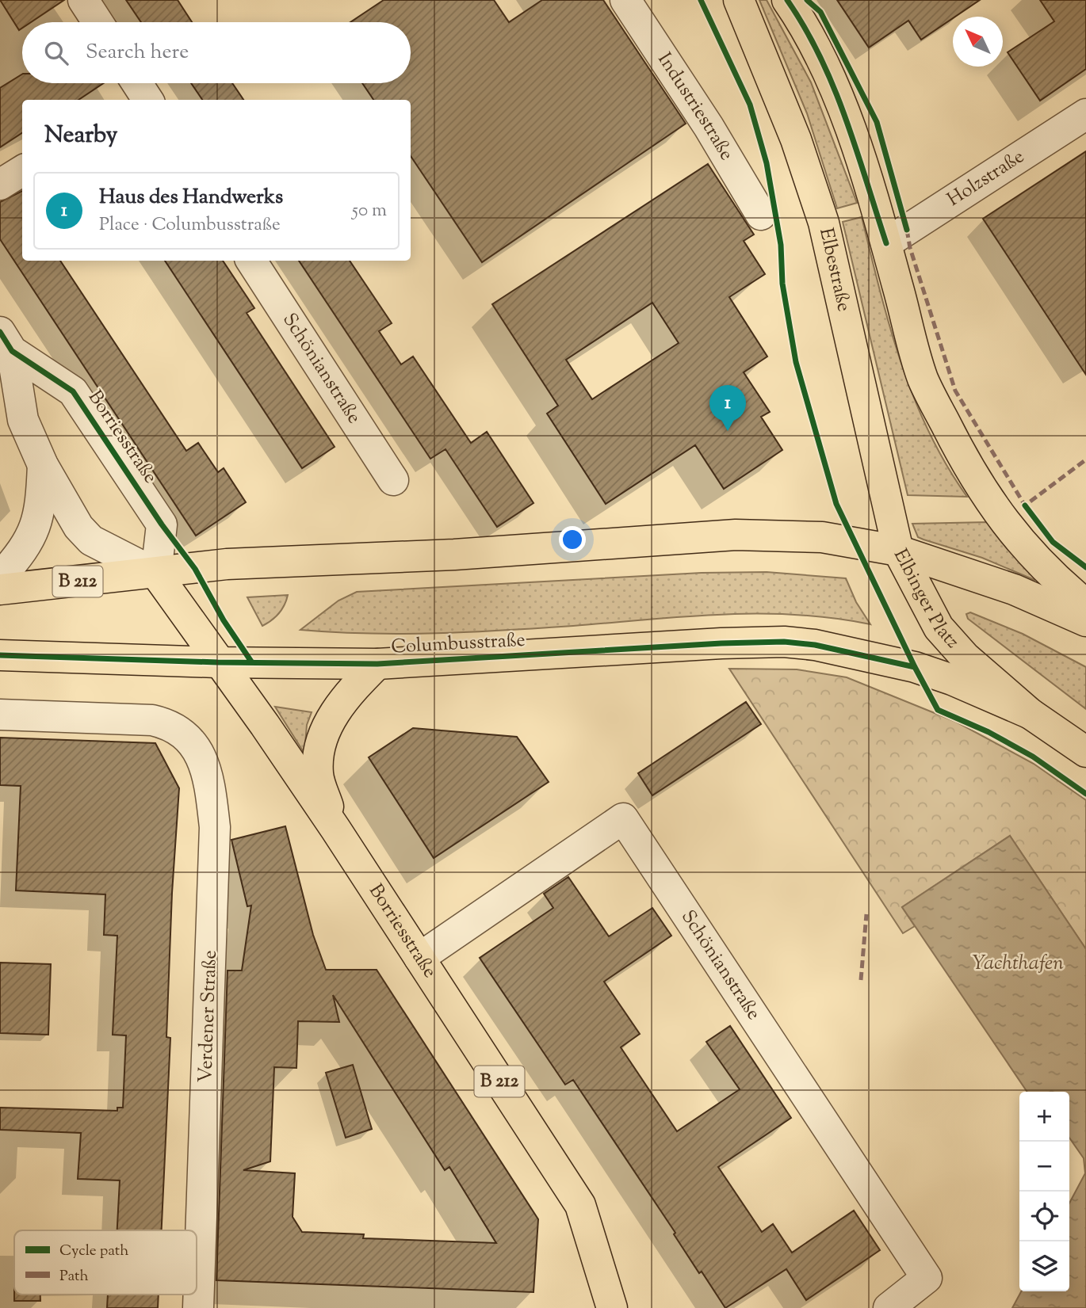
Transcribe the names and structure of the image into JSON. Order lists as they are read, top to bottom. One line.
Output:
{"streets":{"main road":["Elbestraße","Borriesstraße","B 212","Elbinger Platz","Columbusstraße"],"street":["Industriestraße","Holzstraße","Schönianstraße","Verdener Straße"]},"crossings":[["Elbestraße","Elbinger Platz"],["Schönianstraße","Borriesstraße"],["Borriesstraße","B 212"],["Borriesstraße","Columbusstraße"],["Elbinger Platz","Columbusstraße"]],"water":["Yachthafen"],"legend":["Cycle path","Path"],"north":"top left","page":{"search":"Search here","heading":"Nearby","list":[{"mark":"1","name":"Haus des Handwerks","note":"Place · Columbusstraße","value":"50 m"}],"pins":"1","map_buttons":["+","−"]}}
